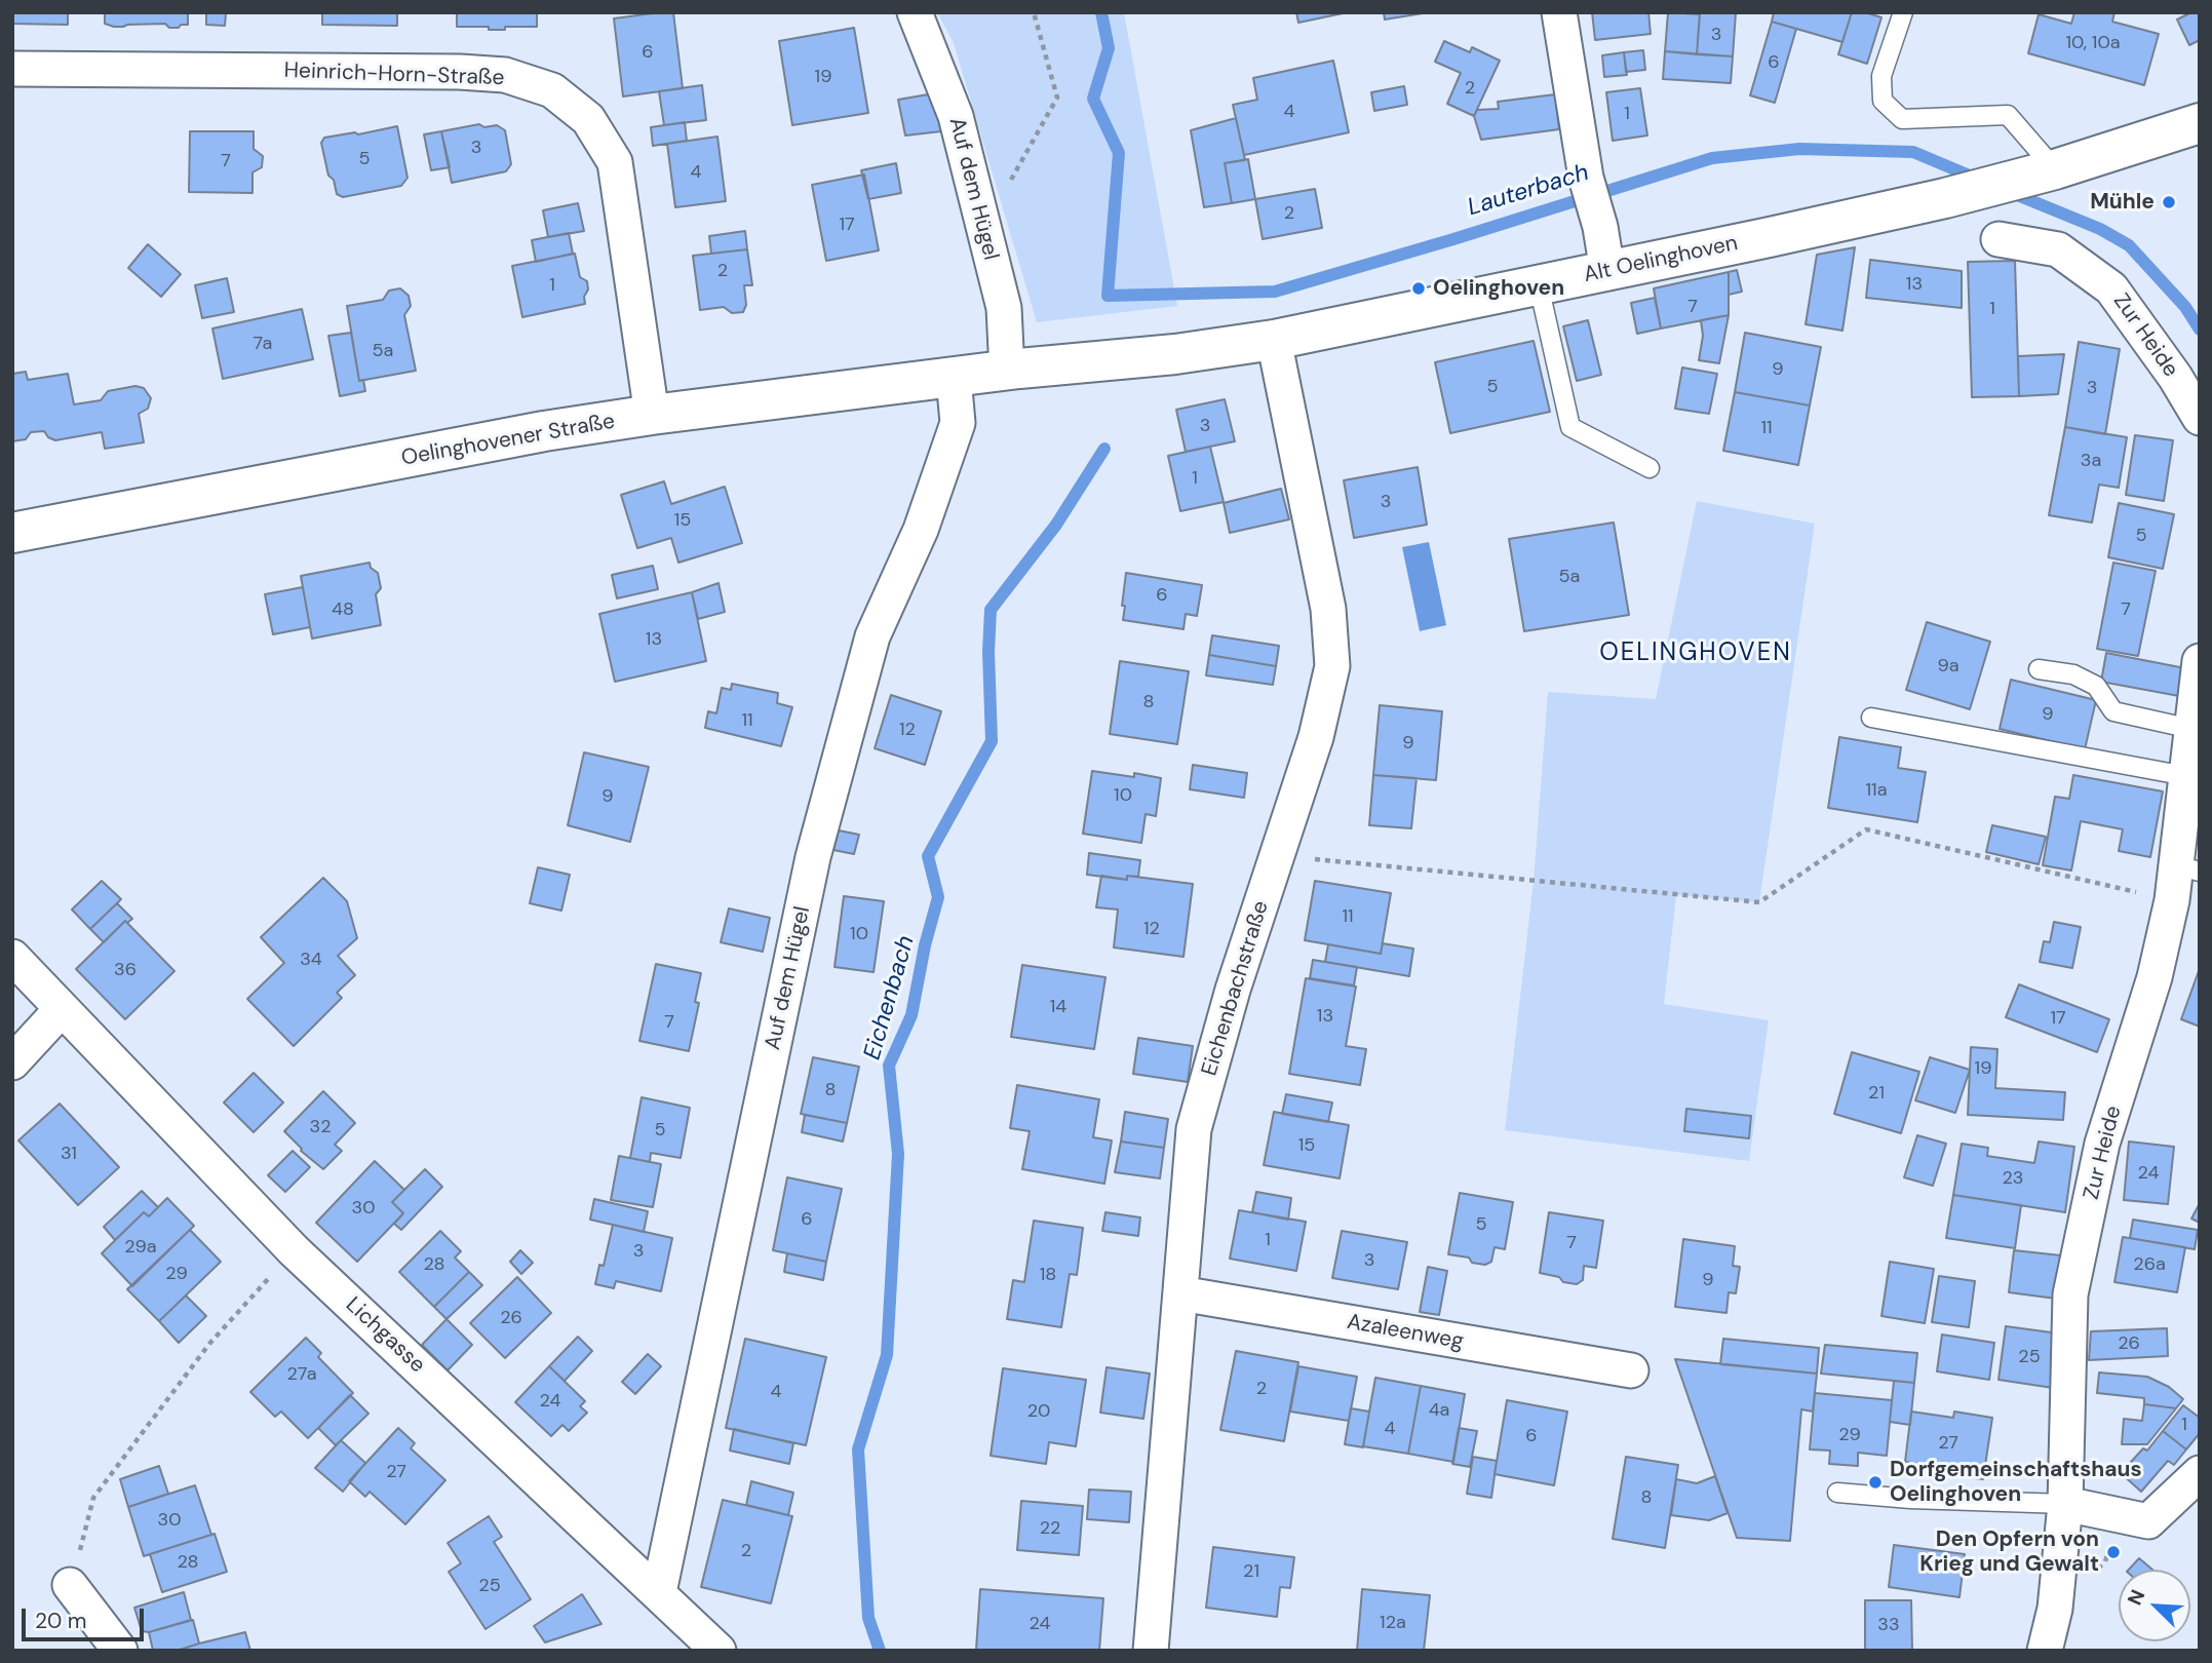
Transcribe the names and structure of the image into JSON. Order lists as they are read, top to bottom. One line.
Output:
{"streets":{"main road":["Alt Oelinghoven","Oelinghovener Straße"],"street":["Heinrich-Horn-Straße","Auf dem Hügel","Zur Heide","Eichenbachstraße","Azaleenweg","Lichgasse"]},"crossings":[["Heinrich-Horn-Straße","Oelinghovener Straße"],["Auf dem Hügel","Alt Oelinghoven"],["Auf dem Hügel","Oelinghovener Straße"],["Auf dem Hügel","Lichgasse"],["Alt Oelinghoven","Oelinghovener Straße"],["Alt Oelinghoven","Eichenbachstraße"],["Eichenbachstraße","Azaleenweg"]],"districts":["OELINGHOVEN"],"water":["Lauterbach","Eichenbach"],"places":["Mühle","Oelinghoven","Dorfgemeinschaftshaus Oelinghoven","Den Opfern von Krieg und Gewalt"],"house_numbers":["3","10, 10a","6","6","19","2","4","1","3","5","7","4","2","17","2","13","1","7","1","7a","5a","9","5","3","3","11","3a","1","3","15","5","5a","6","48","7","13","9a","8","9","11","12","9","11a","10","9","11","12","10","34","36","14","13","17","7","19","8","21","32","5","15","31","24","23","30","6","5","1","7","29a","3","3","28","26a","29","18","9","26","26","25","27a","2","4","24","4a","20","1","4","29","6","27","27","8","30","22","2","28","21","25","12a","24","33"],"scale_bar":"20 m","north":"top left"}
